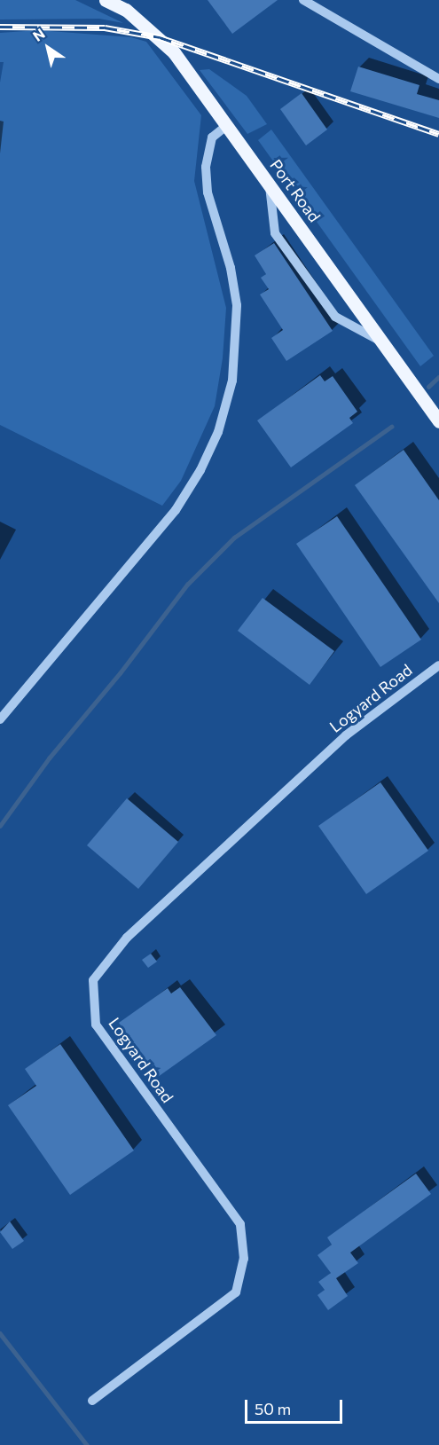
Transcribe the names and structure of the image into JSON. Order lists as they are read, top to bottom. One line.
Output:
{"streets":{"main road":["Port Road"],"street":["Logyard Road"]},"scale_bar":"50 m","north":"top left"}
